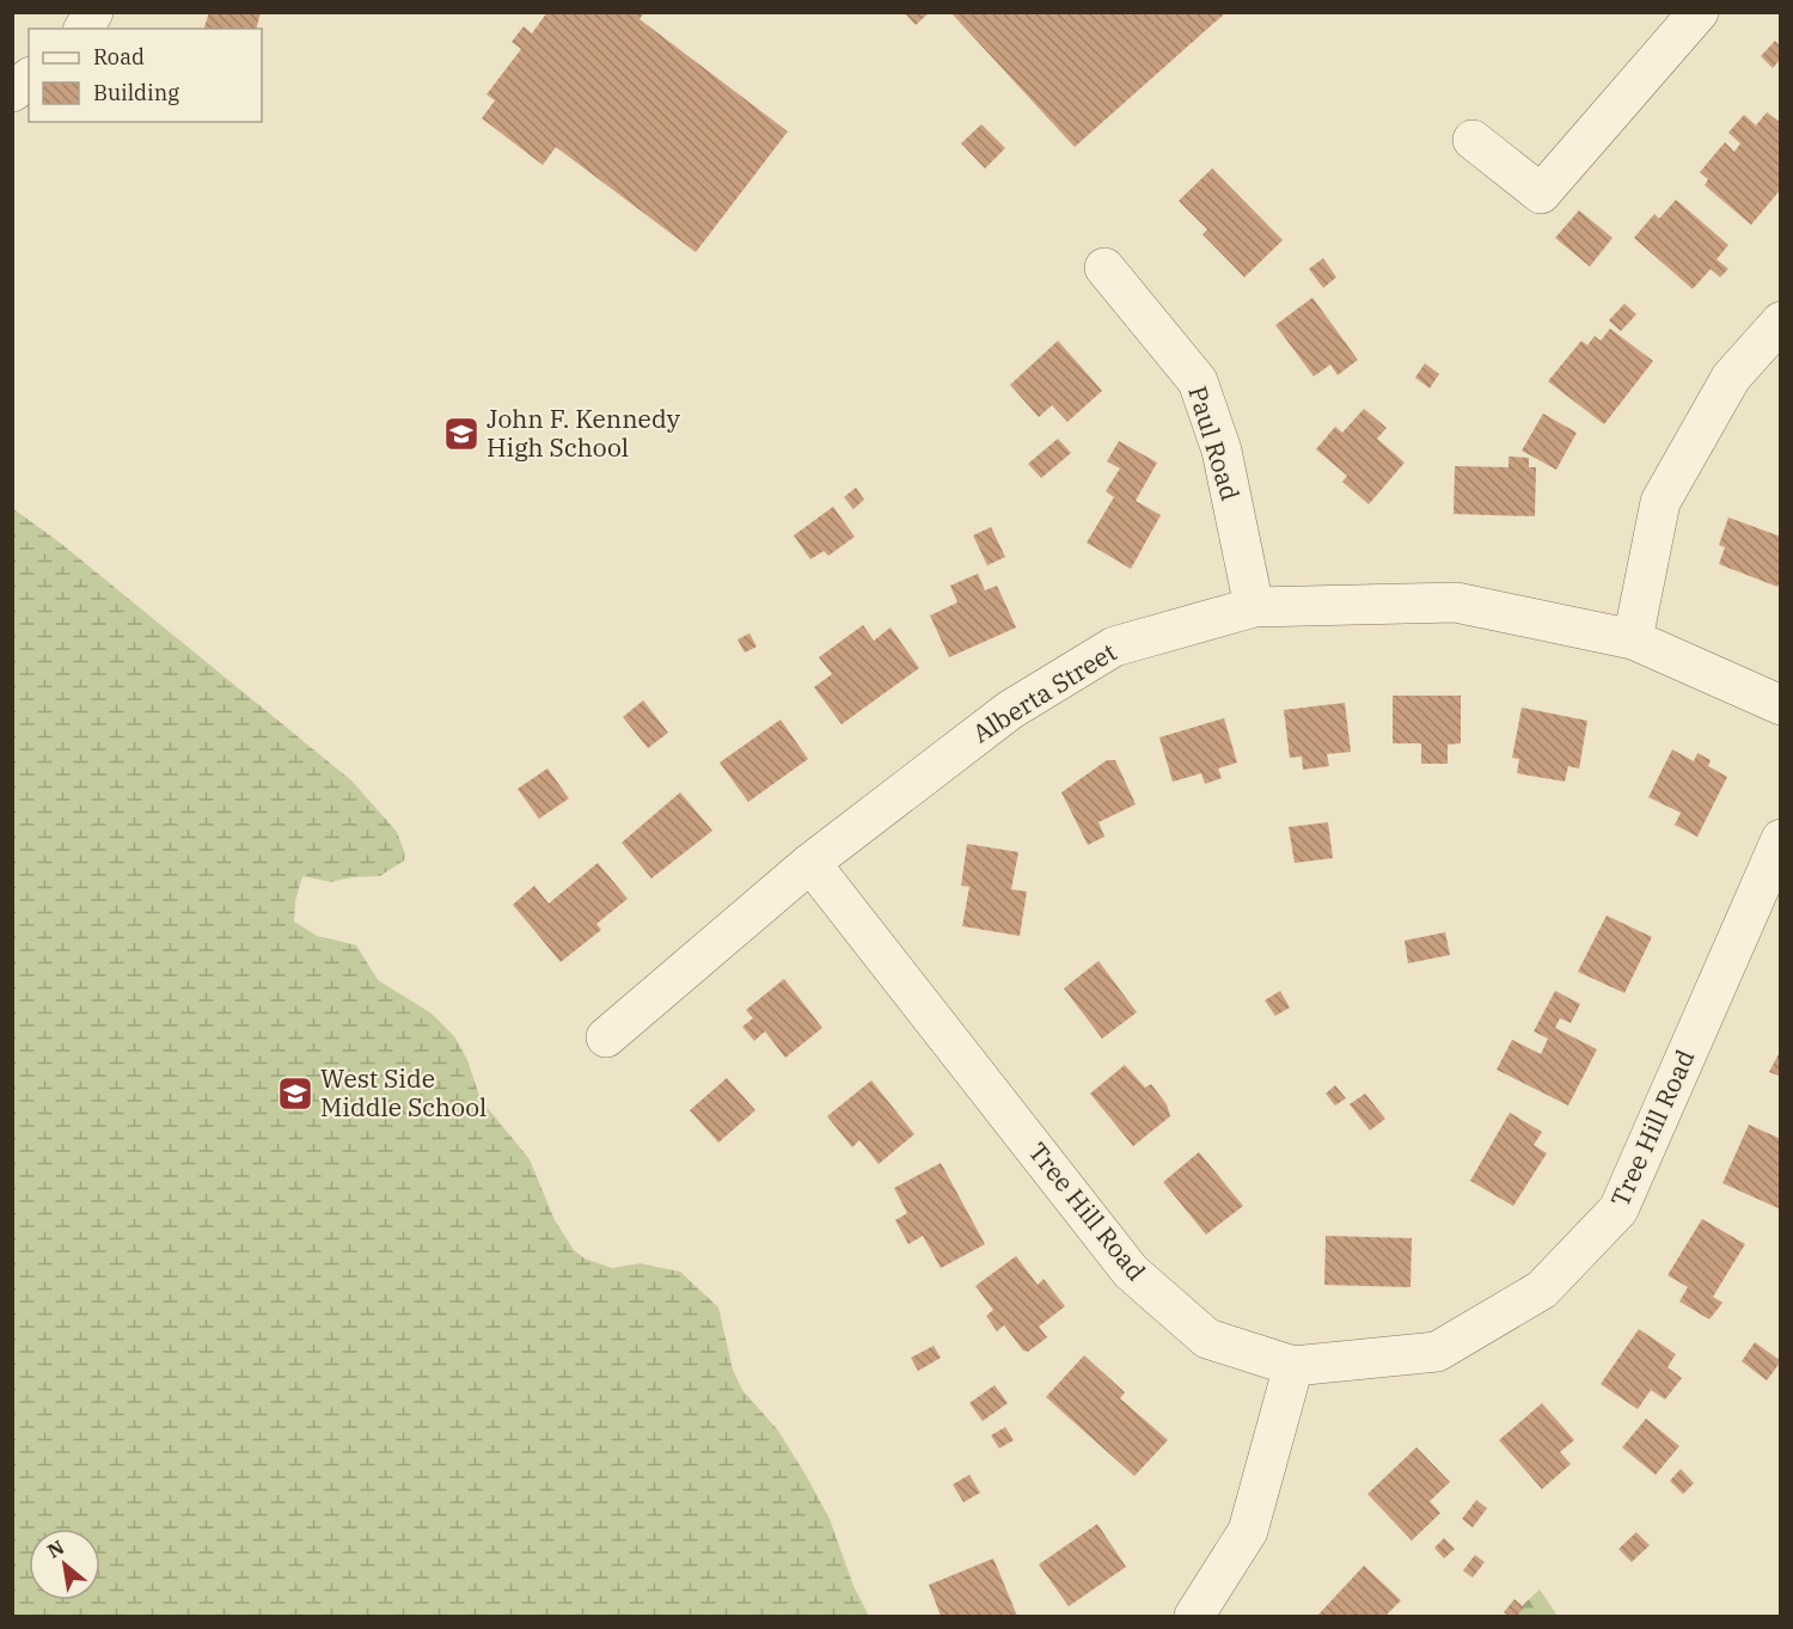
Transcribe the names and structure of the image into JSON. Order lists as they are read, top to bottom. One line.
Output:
{"streets":{"street":["Paul Road","Alberta Street","Tree Hill Road"]},"crossings":[["Paul Road","Alberta Street"],["Alberta Street","Tree Hill Road"]],"places":{"school or university":["John F. Kennedy High School","West Side Middle School"]},"legend":["Road","Building"],"north":"top left"}
